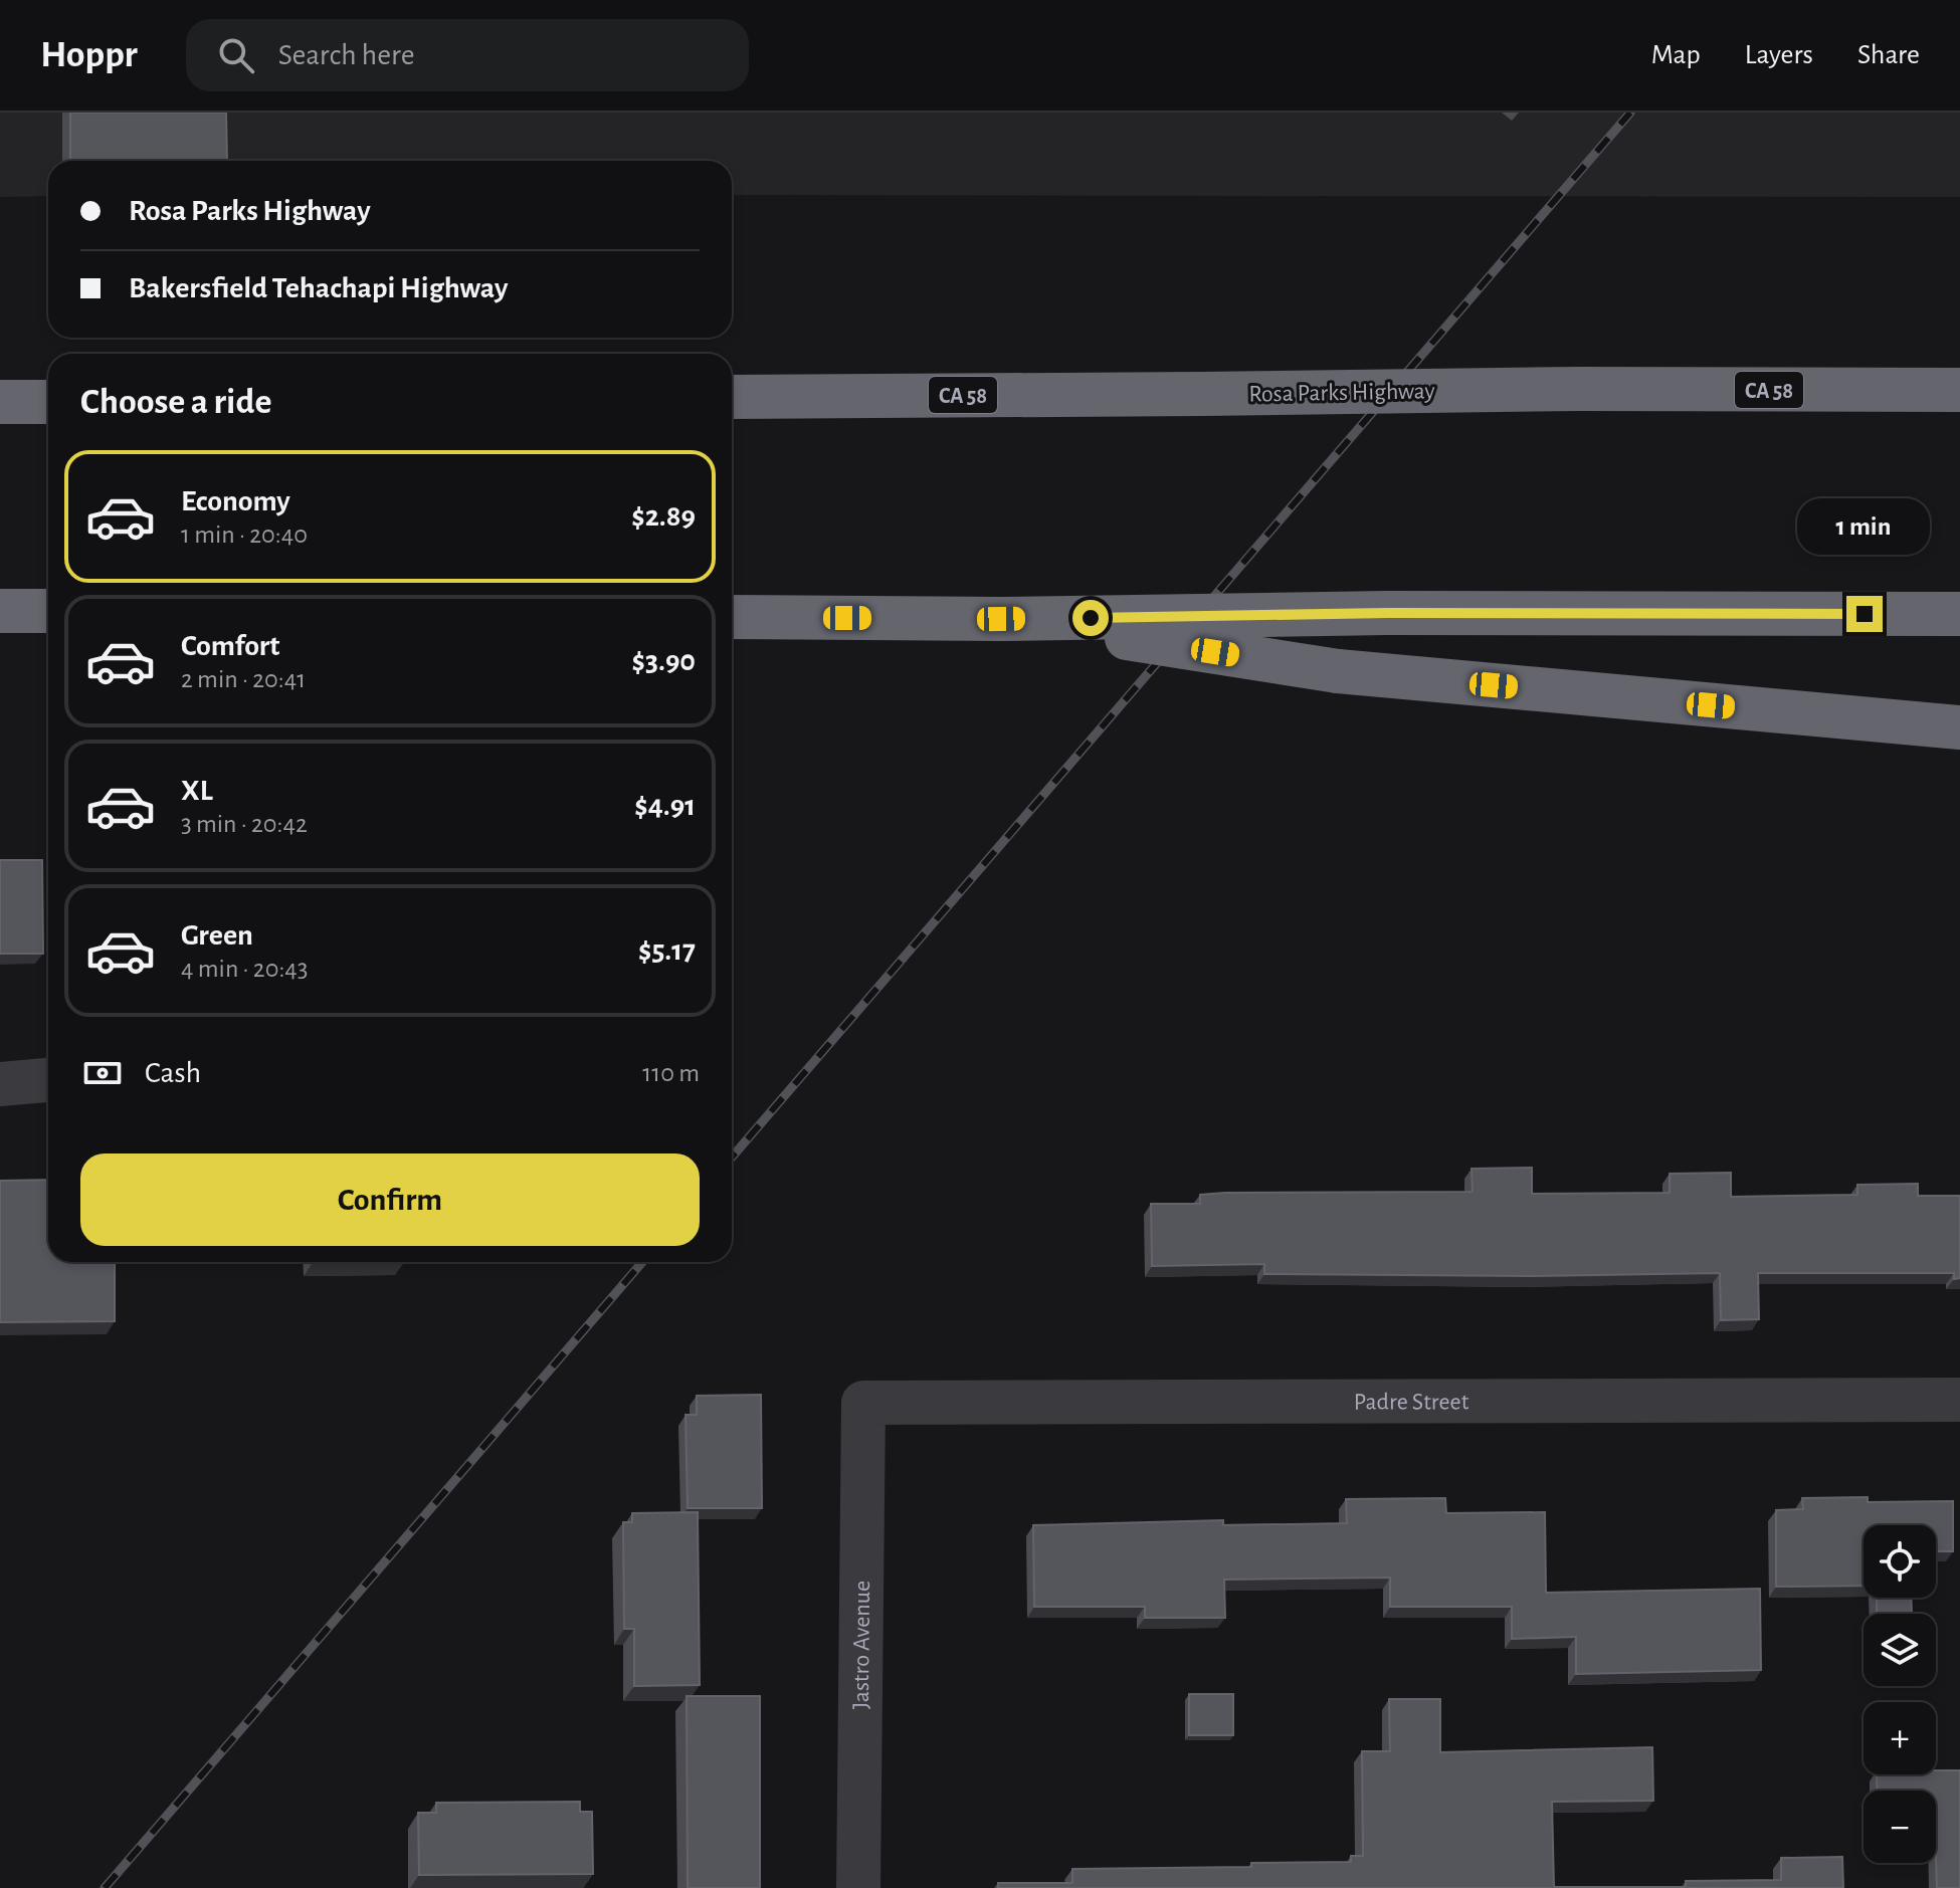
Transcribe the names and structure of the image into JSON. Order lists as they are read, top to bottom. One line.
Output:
{"streets":{"highway":["CA 58","Rosa Parks Highway"],"street":["Padre Street","Jastro Avenue"]},"crossings":[["Padre Street","Jastro Avenue"]],"page":{"header":"Hoppr","search":"Search here","nav":["Map","Layers","Share"],"banner":["Rosa Parks Highway","Bakersfield Tehachapi Highway"],"heading":"Choose a ride","list":[{"name":"Economy","note":"1 min · 20:40","value":"$2.89"},{"name":"Comfort","note":"2 min · 20:41","value":"$3.90"},{"name":"XL","note":"3 min · 20:42","value":"$4.91"},{"name":"Green","note":"4 min · 20:43","value":"$5.17"}],"bubble":"1 min","pay":["Cash","110 m"],"buttons":"Confirm","map_buttons":["+","−"]}}
